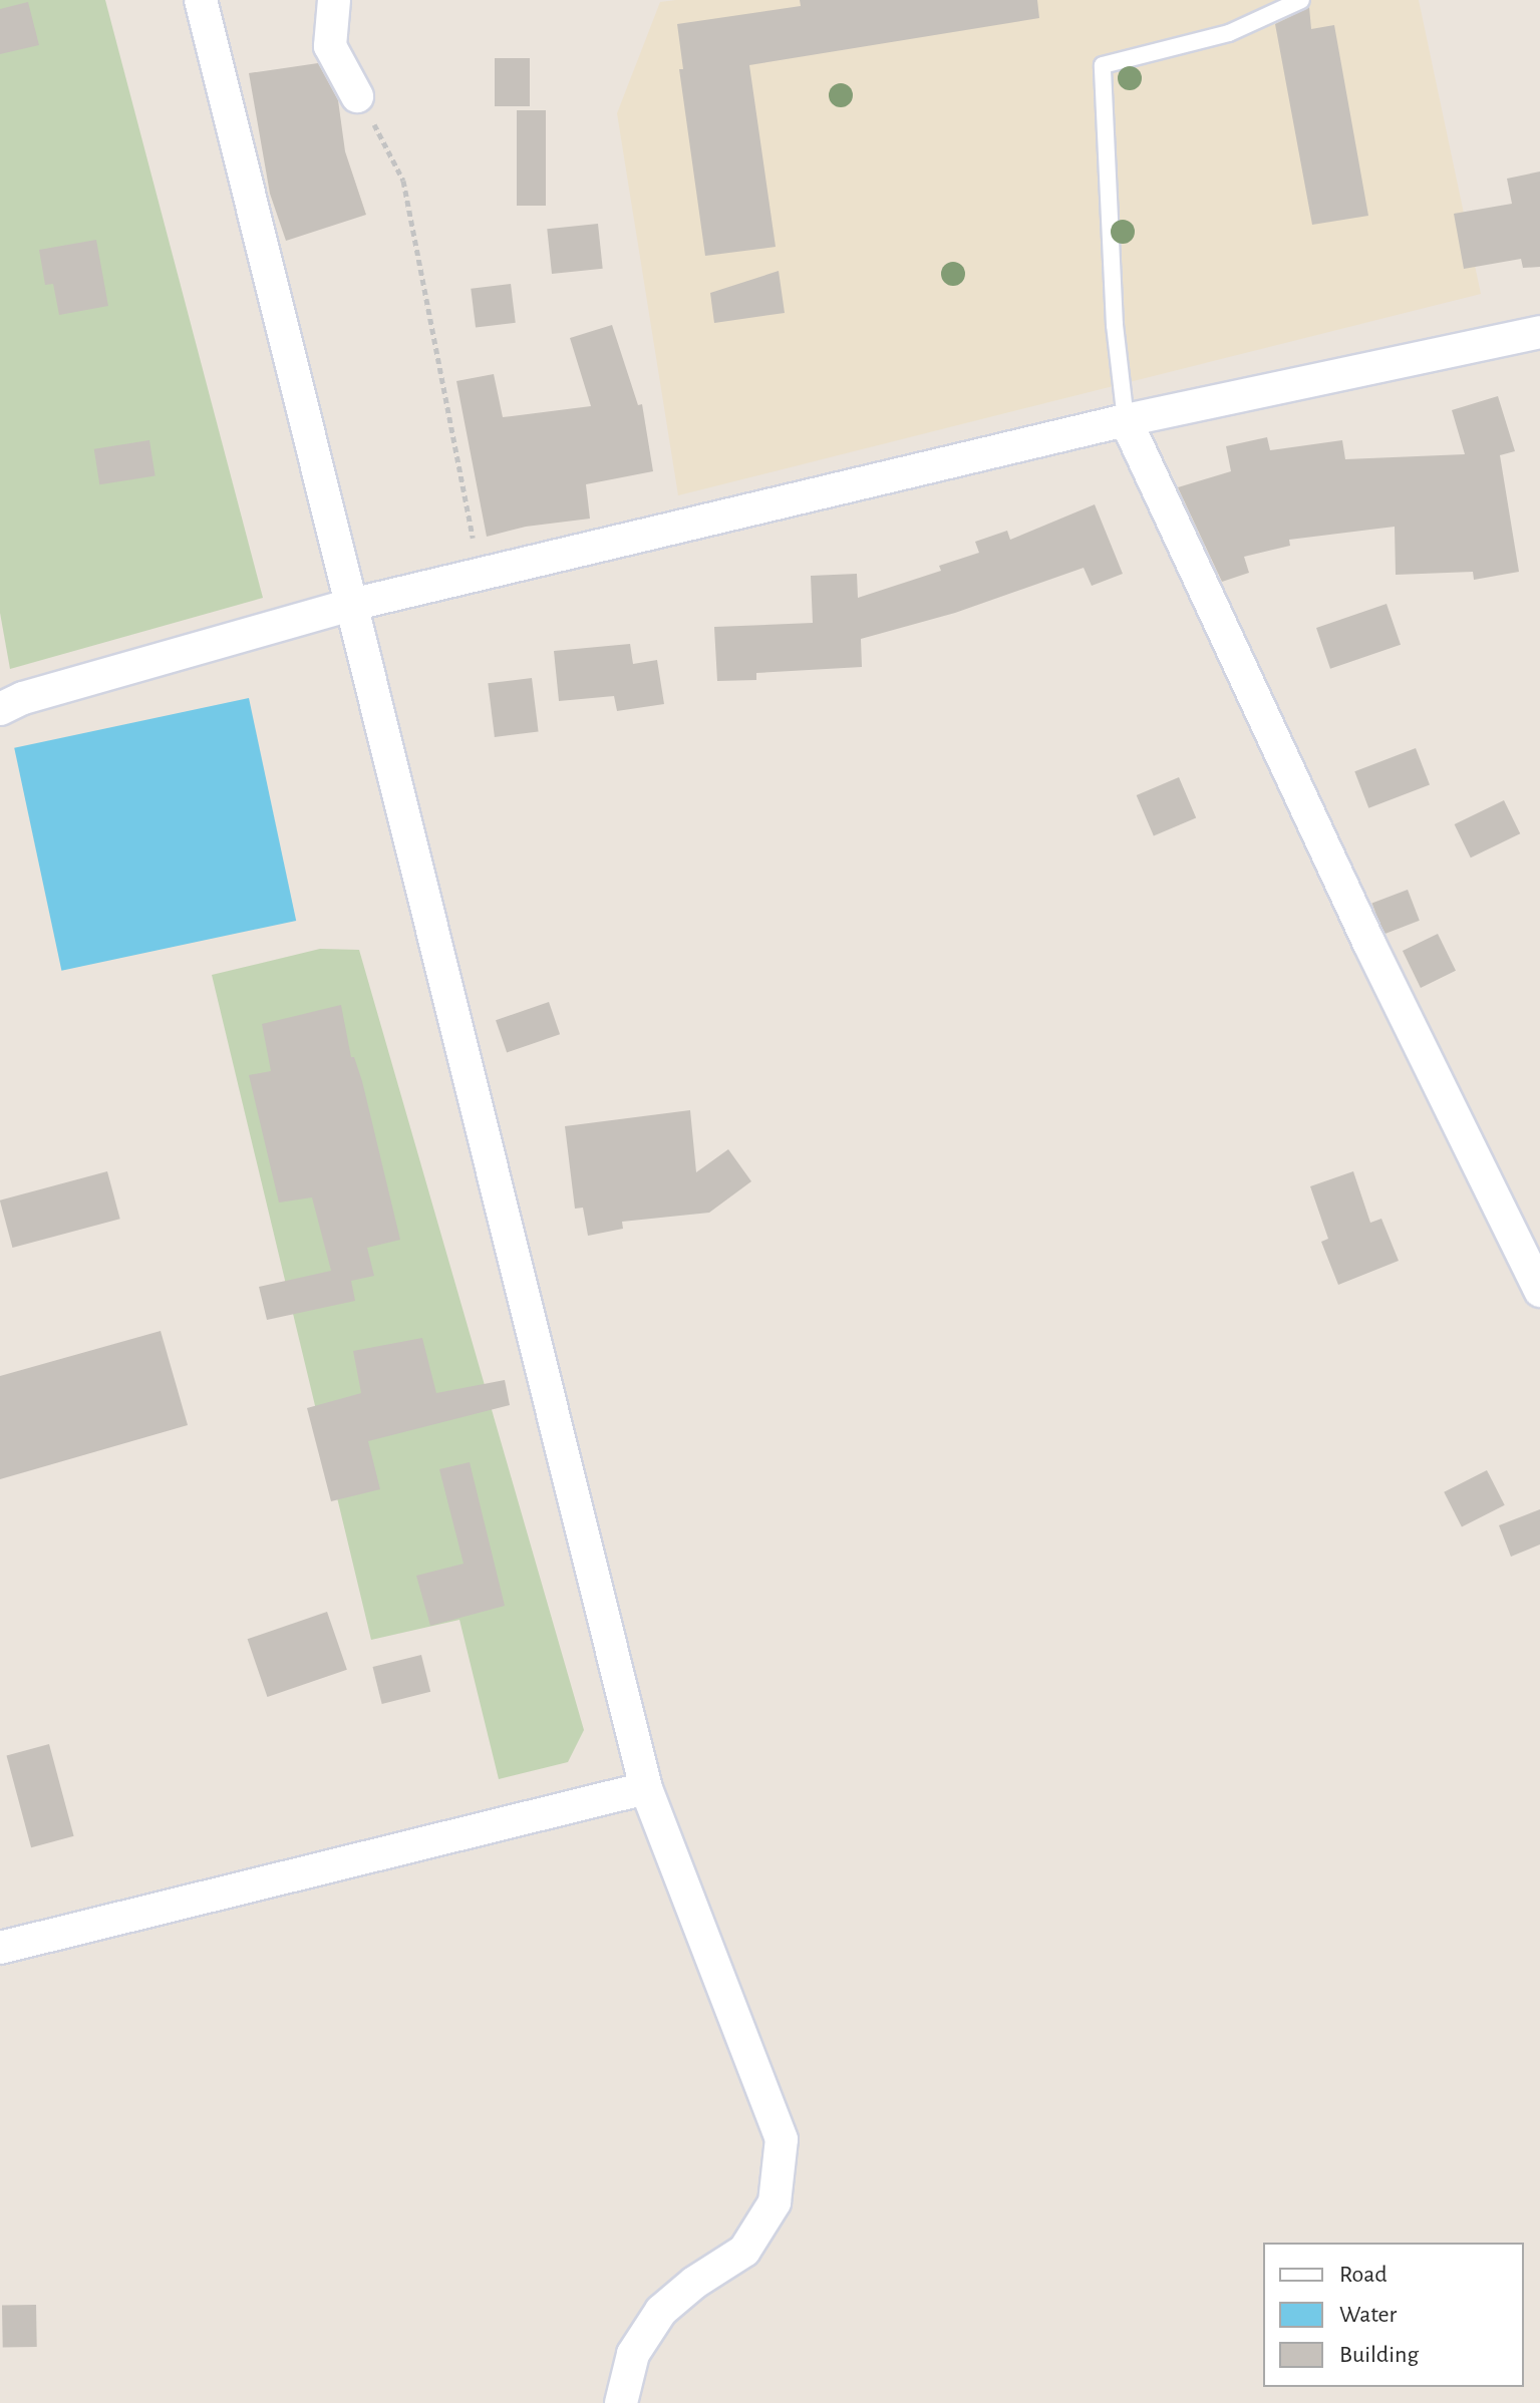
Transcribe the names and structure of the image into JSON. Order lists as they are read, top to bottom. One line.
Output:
{"legend":["Road","Water","Building"]}
